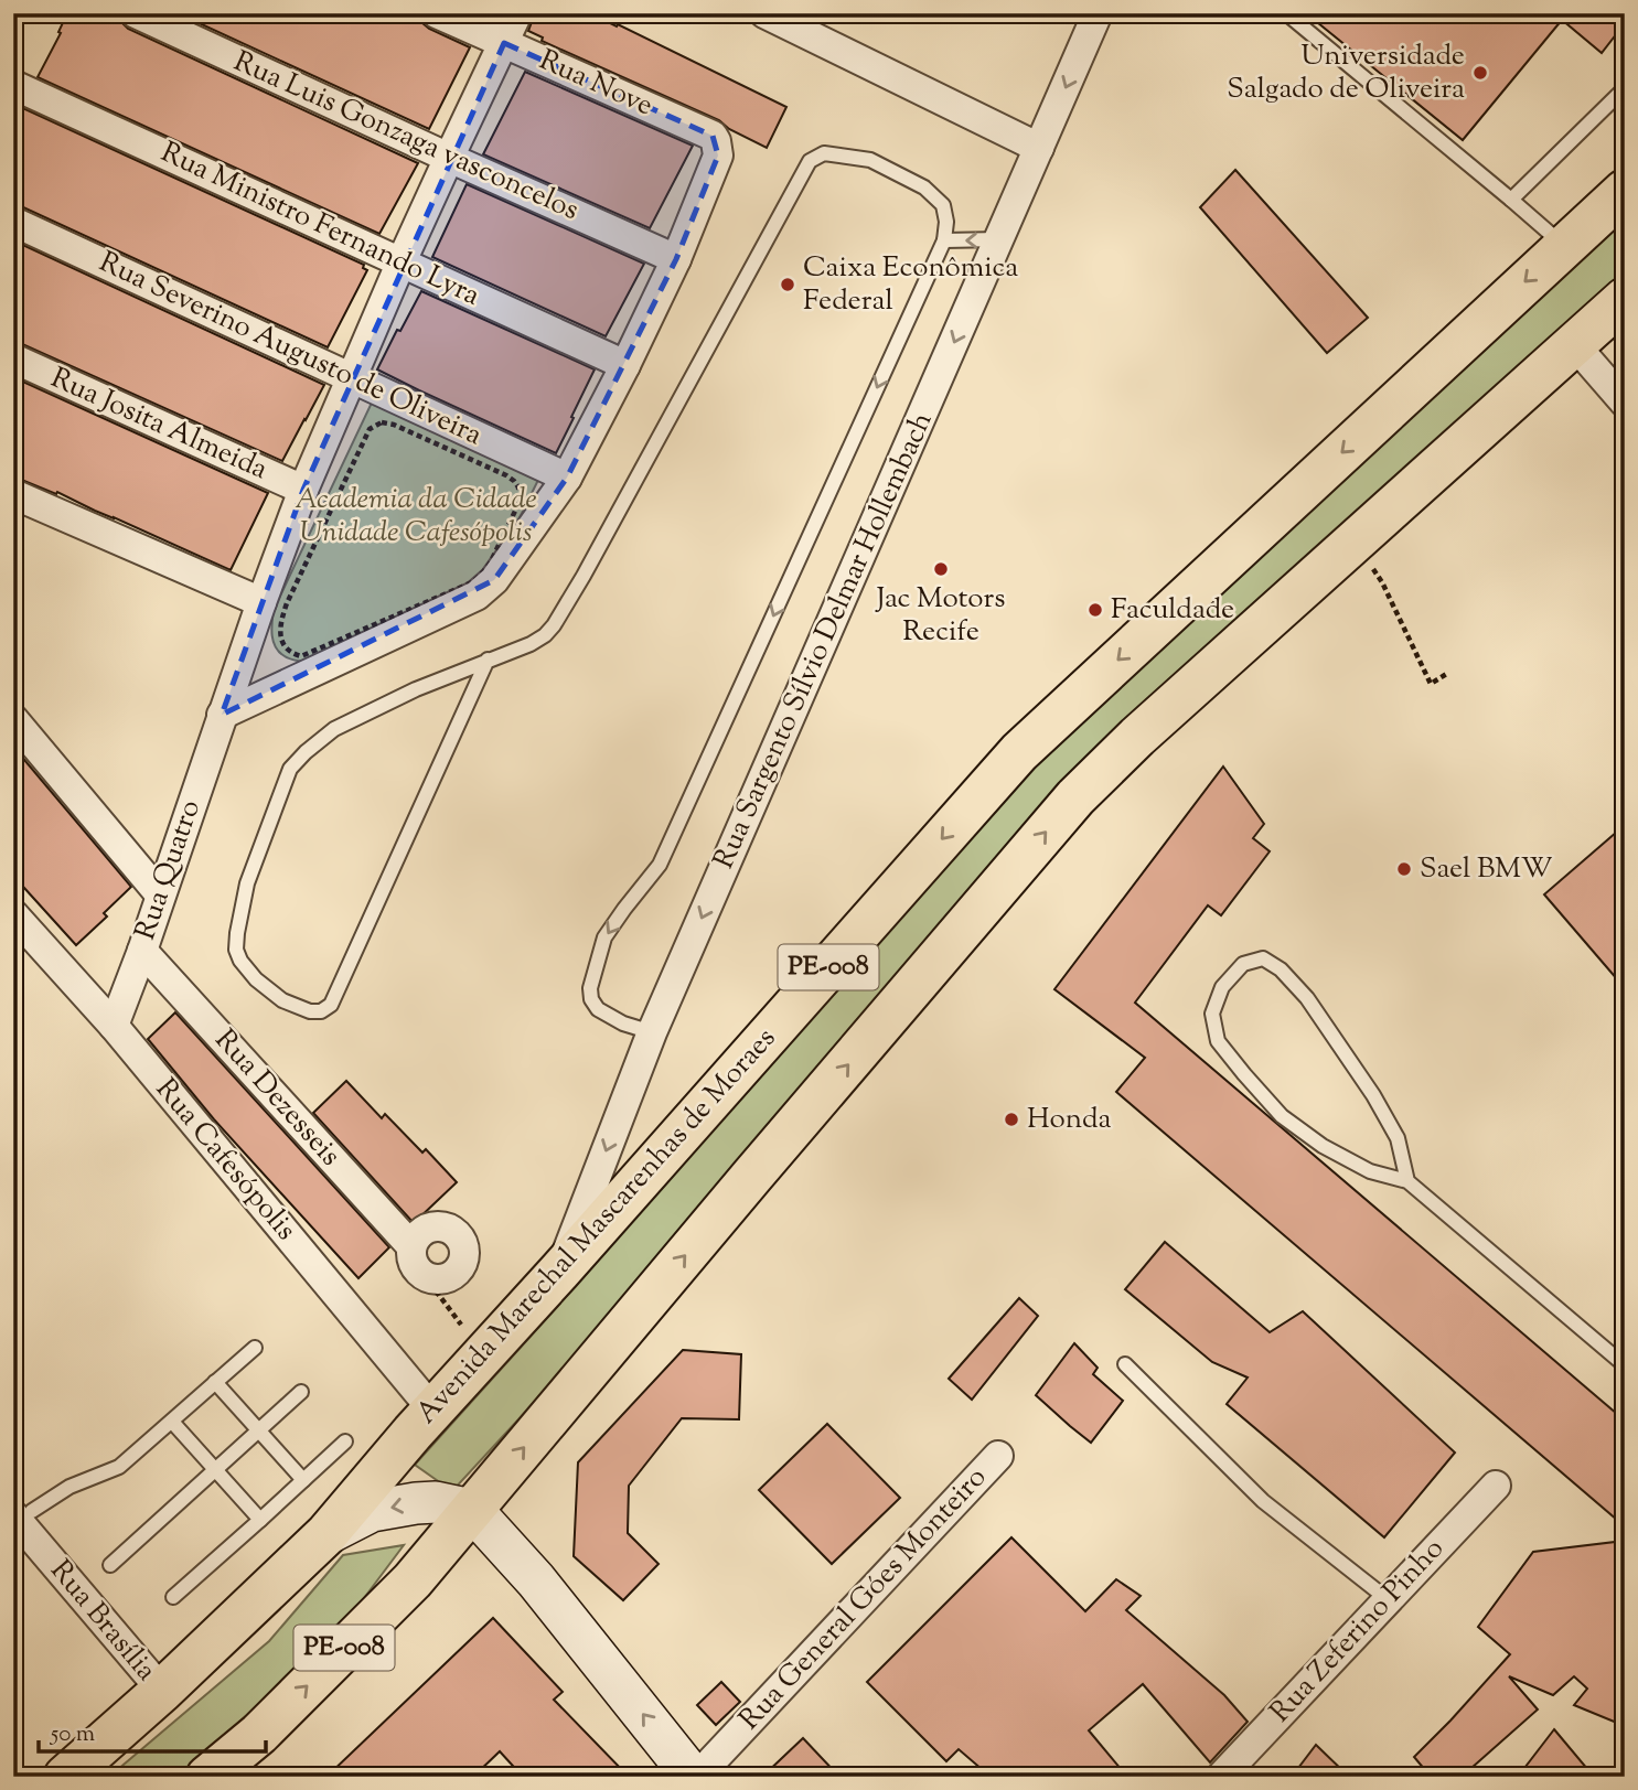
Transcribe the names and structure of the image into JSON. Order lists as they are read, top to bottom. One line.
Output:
{"streets":{"highway":["PE-008","Avenida Marechal Mascarenhas de Moraes"],"street":["Rua Nove","Rua Luis Gonzaga vasconcelos","Rua Ministro Fernando Lyra","Rua Severino Augusto de Oliveira","Rua Josita Almeida","Rua Sargento Sílvio Delmar Hollembach","Rua Quatro","Rua Dezesseis","Rua Cafesópolis","Rua General Góes Monteiro","Rua Brasília","Rua Zeferino Pinho"]},"crossings":[["Rua Nove","Rua Luis Gonzaga vasconcelos"],["Rua Nove","Rua Quatro"],["Rua Luis Gonzaga vasconcelos","Rua Quatro"],["Rua Ministro Fernando Lyra","Rua Quatro"],["Rua Severino Augusto de Oliveira","Rua Quatro"],["Rua Josita Almeida","Rua Quatro"],["Rua Sargento Sílvio Delmar Hollembach","Avenida Marechal Mascarenhas de Moraes"],["Rua Quatro","Rua Dezesseis"],["Rua Quatro","Rua Cafesópolis"],["Rua Cafesópolis","Avenida Marechal Mascarenhas de Moraes"],["Avenida Marechal Mascarenhas de Moraes","Rua Brasília"]],"one_way":["Rua Sargento Sílvio Delmar Hollembach"],"parks":["Academia da Cidade Unidade Cafesópolis"],"places":["Universidade Salgado de Oliveira","Caixa Econômica Federal","Jac Motors Recife","Faculdade","Sael BMW","Honda"],"scale_bar":"50 m"}
